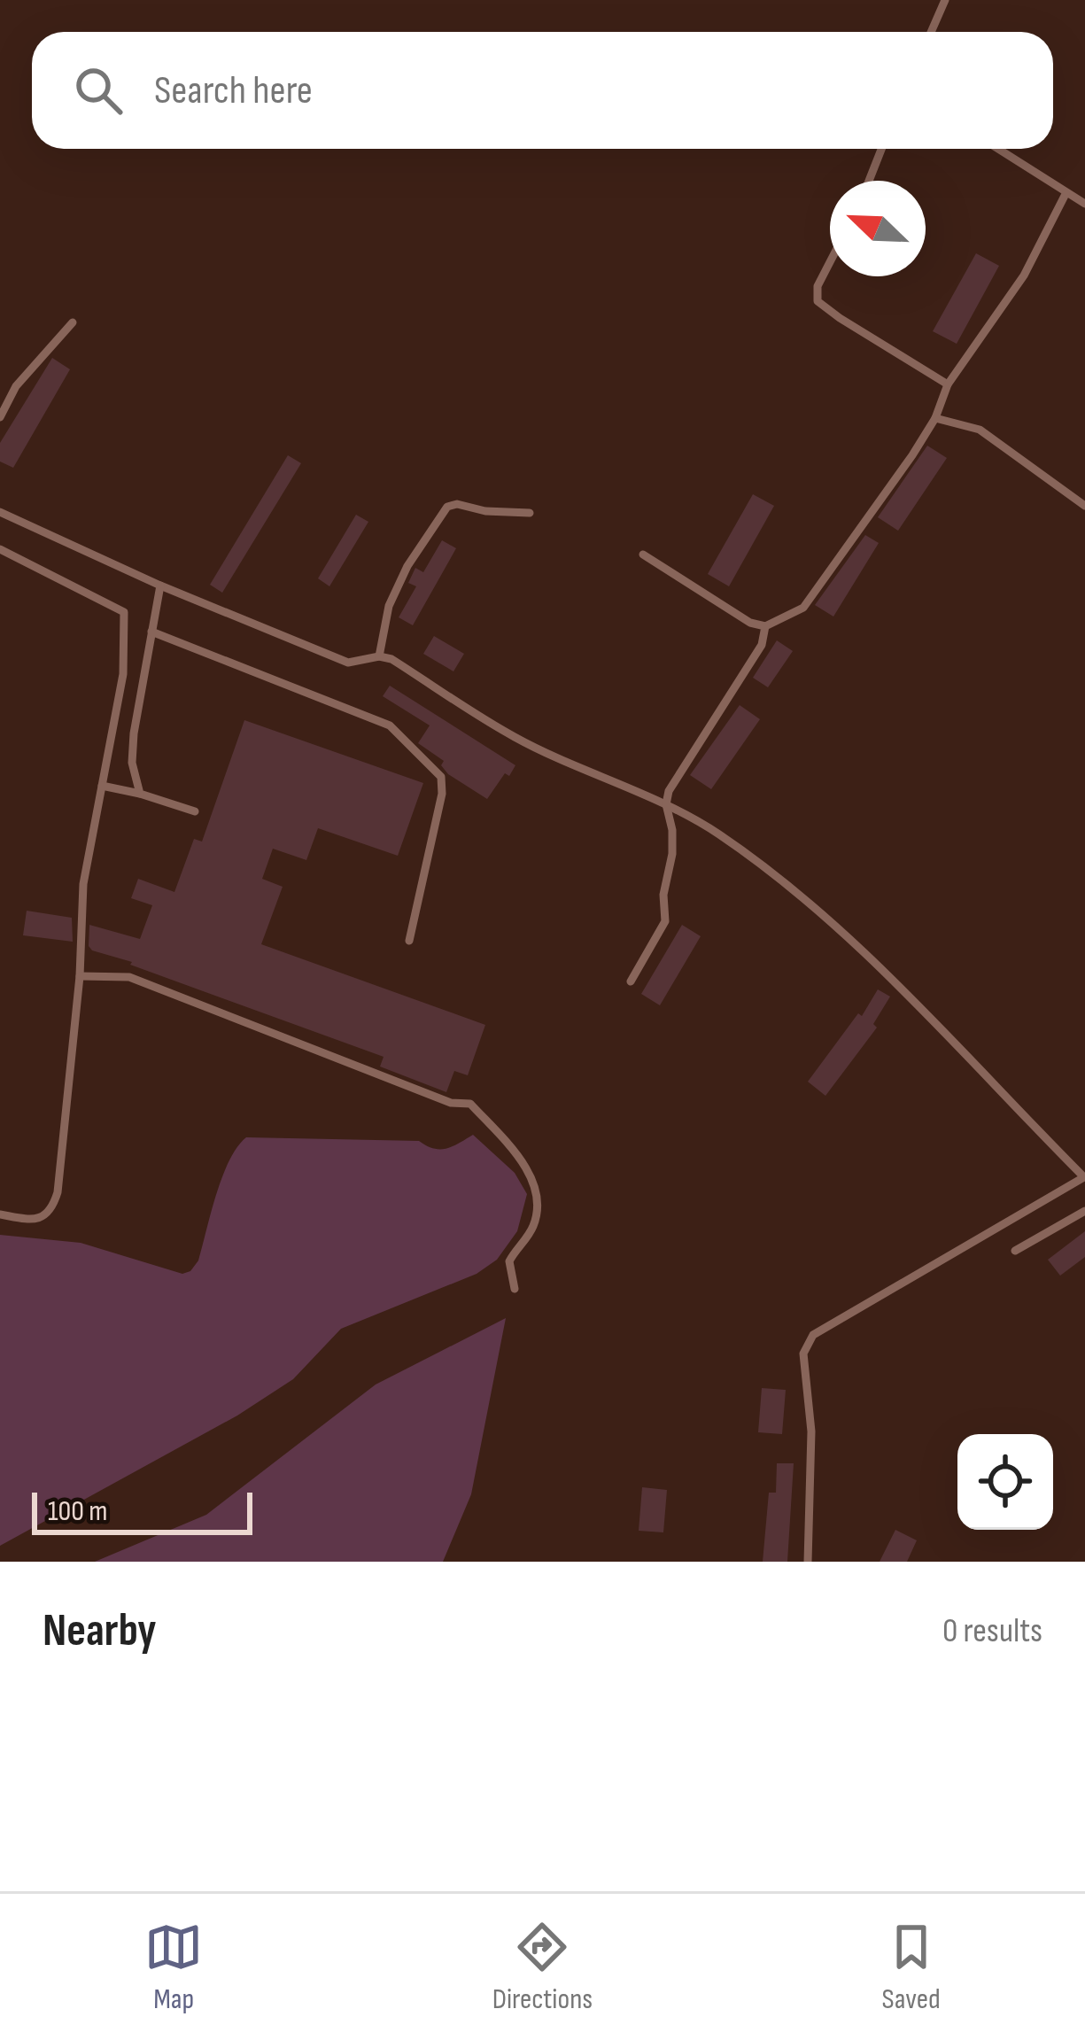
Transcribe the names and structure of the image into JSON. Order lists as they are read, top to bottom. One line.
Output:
{"scale_bar":"100 m","north":"top left","page":{"search":"Search here","scale":"100 m","heading":["Nearby","0 results"],"nav":["Map","Directions","Saved"]}}
